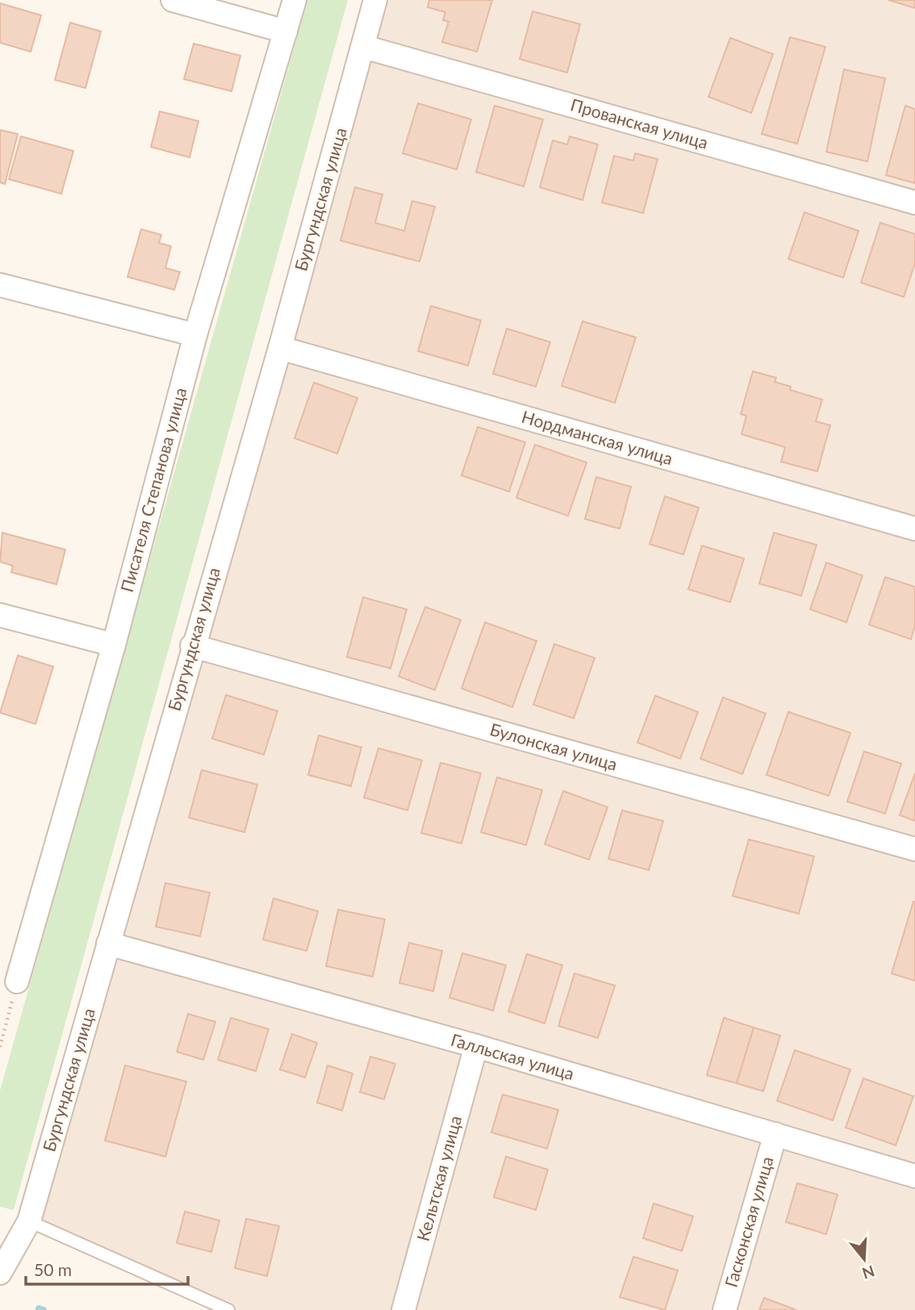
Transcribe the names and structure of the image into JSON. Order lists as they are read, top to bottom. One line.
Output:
{"streets":{"street":["Прованская улица","Бургундская улица","Нордманская улица","Писателя Степанова улица","Булонская улица","Галльская улица","Кельтская улица","Гасконская улица"]},"crossings":[["Прованская улица","Бургундская улица"],["Бургундская улица","Нордманская улица"],["Бургундская улица","Булонская улица"],["Бургундская улица","Галльская улица"],["Галльская улица","Кельтская улица"],["Галльская улица","Гасконская улица"]],"scale_bar":"50 m","north":"bottom"}
